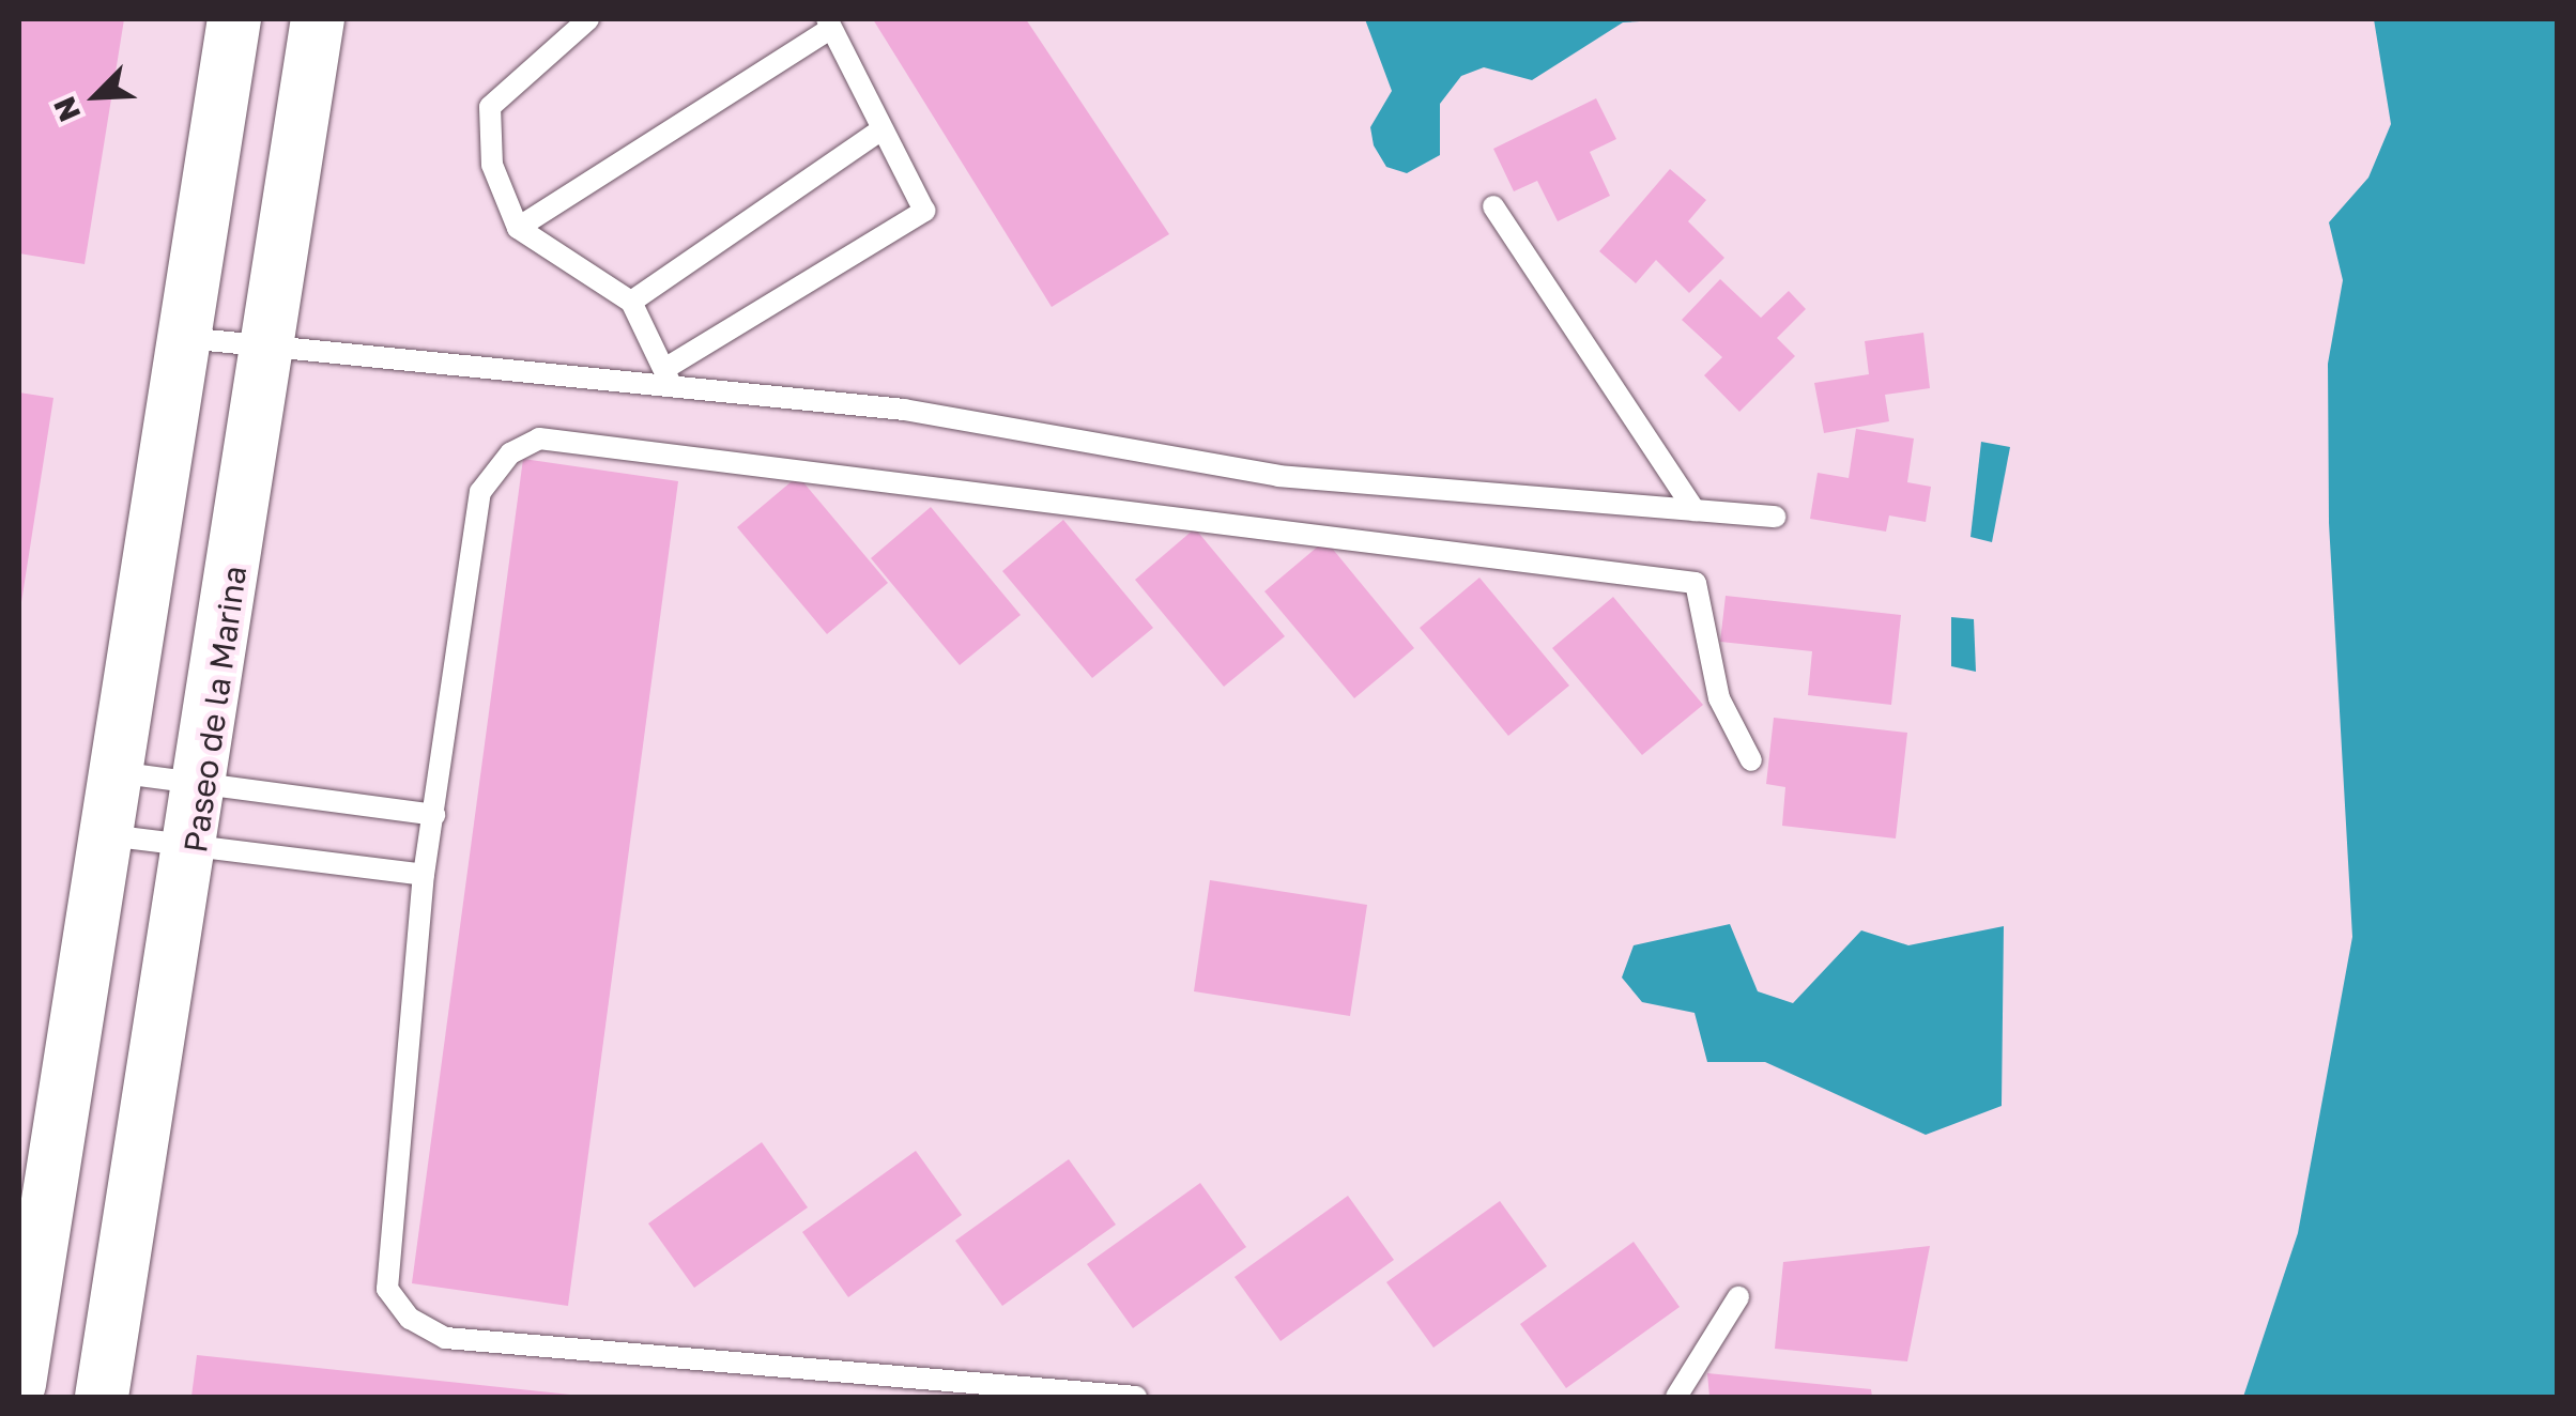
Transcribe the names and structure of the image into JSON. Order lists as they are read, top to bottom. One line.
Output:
{"streets":{"street":["Paseo de la Marina"]},"north":"bottom left"}
